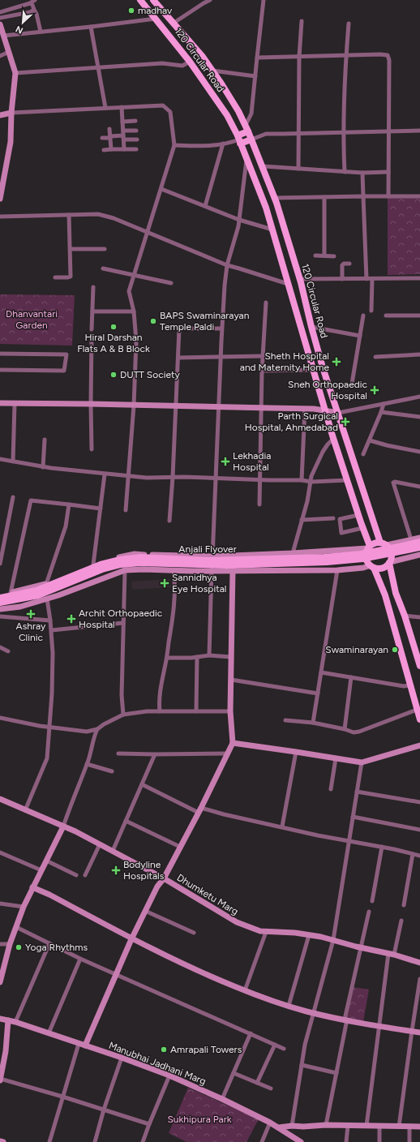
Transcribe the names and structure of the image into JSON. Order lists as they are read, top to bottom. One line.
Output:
{"streets":{"main road":["120 Circular Road","Anjali Flyover"],"street":["Dhumketu Marg","Manubhai Jadhani Marg"]},"parks":["Dhanvantari Garden","Sukhipura Park"],"places":{"other":["madhav","BAPS Swaminarayan Temple Paldi","Hiral Darshan Flats A & B Block","DUTT Society","Swaminarayan","Yoga Rhythms","Amrapali Towers"],"health":["Sheth Hospital and Maternity Home","Sneh Orthopaedic Hospital","Parth Surgical Hospital, Ahmedabad","Lekhadia Hospital","Sannidhya Eye Hospital","Ashray Clinic","Archit Orthopaedic Hospital","Bodyline Hospitals"]},"north":"bottom left"}
